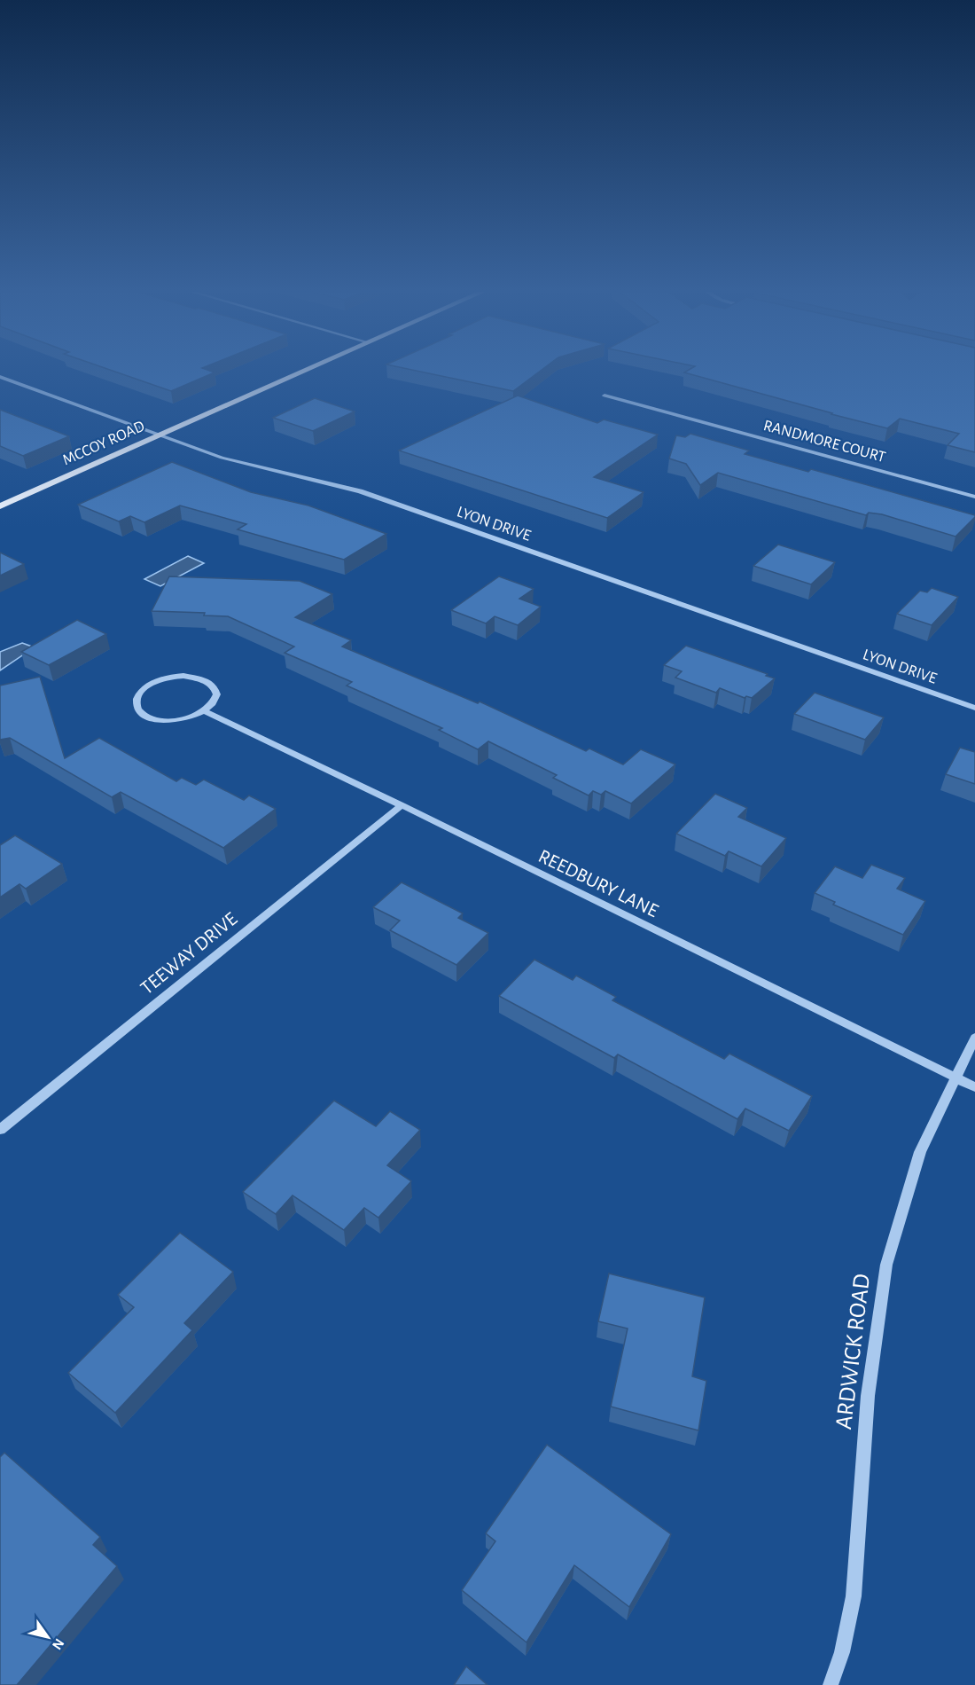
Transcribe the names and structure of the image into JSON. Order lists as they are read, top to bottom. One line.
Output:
{"streets":{"main road":["MCCOY ROAD"],"street":["RANDMORE COURT","LYON DRIVE","REEDBURY LANE","TEEWAY DRIVE","ARDWICK ROAD"]},"crossings":[["MCCOY ROAD","LYON DRIVE"],["REEDBURY LANE","TEEWAY DRIVE"],["REEDBURY LANE","ARDWICK ROAD"]],"north":"bottom right"}
